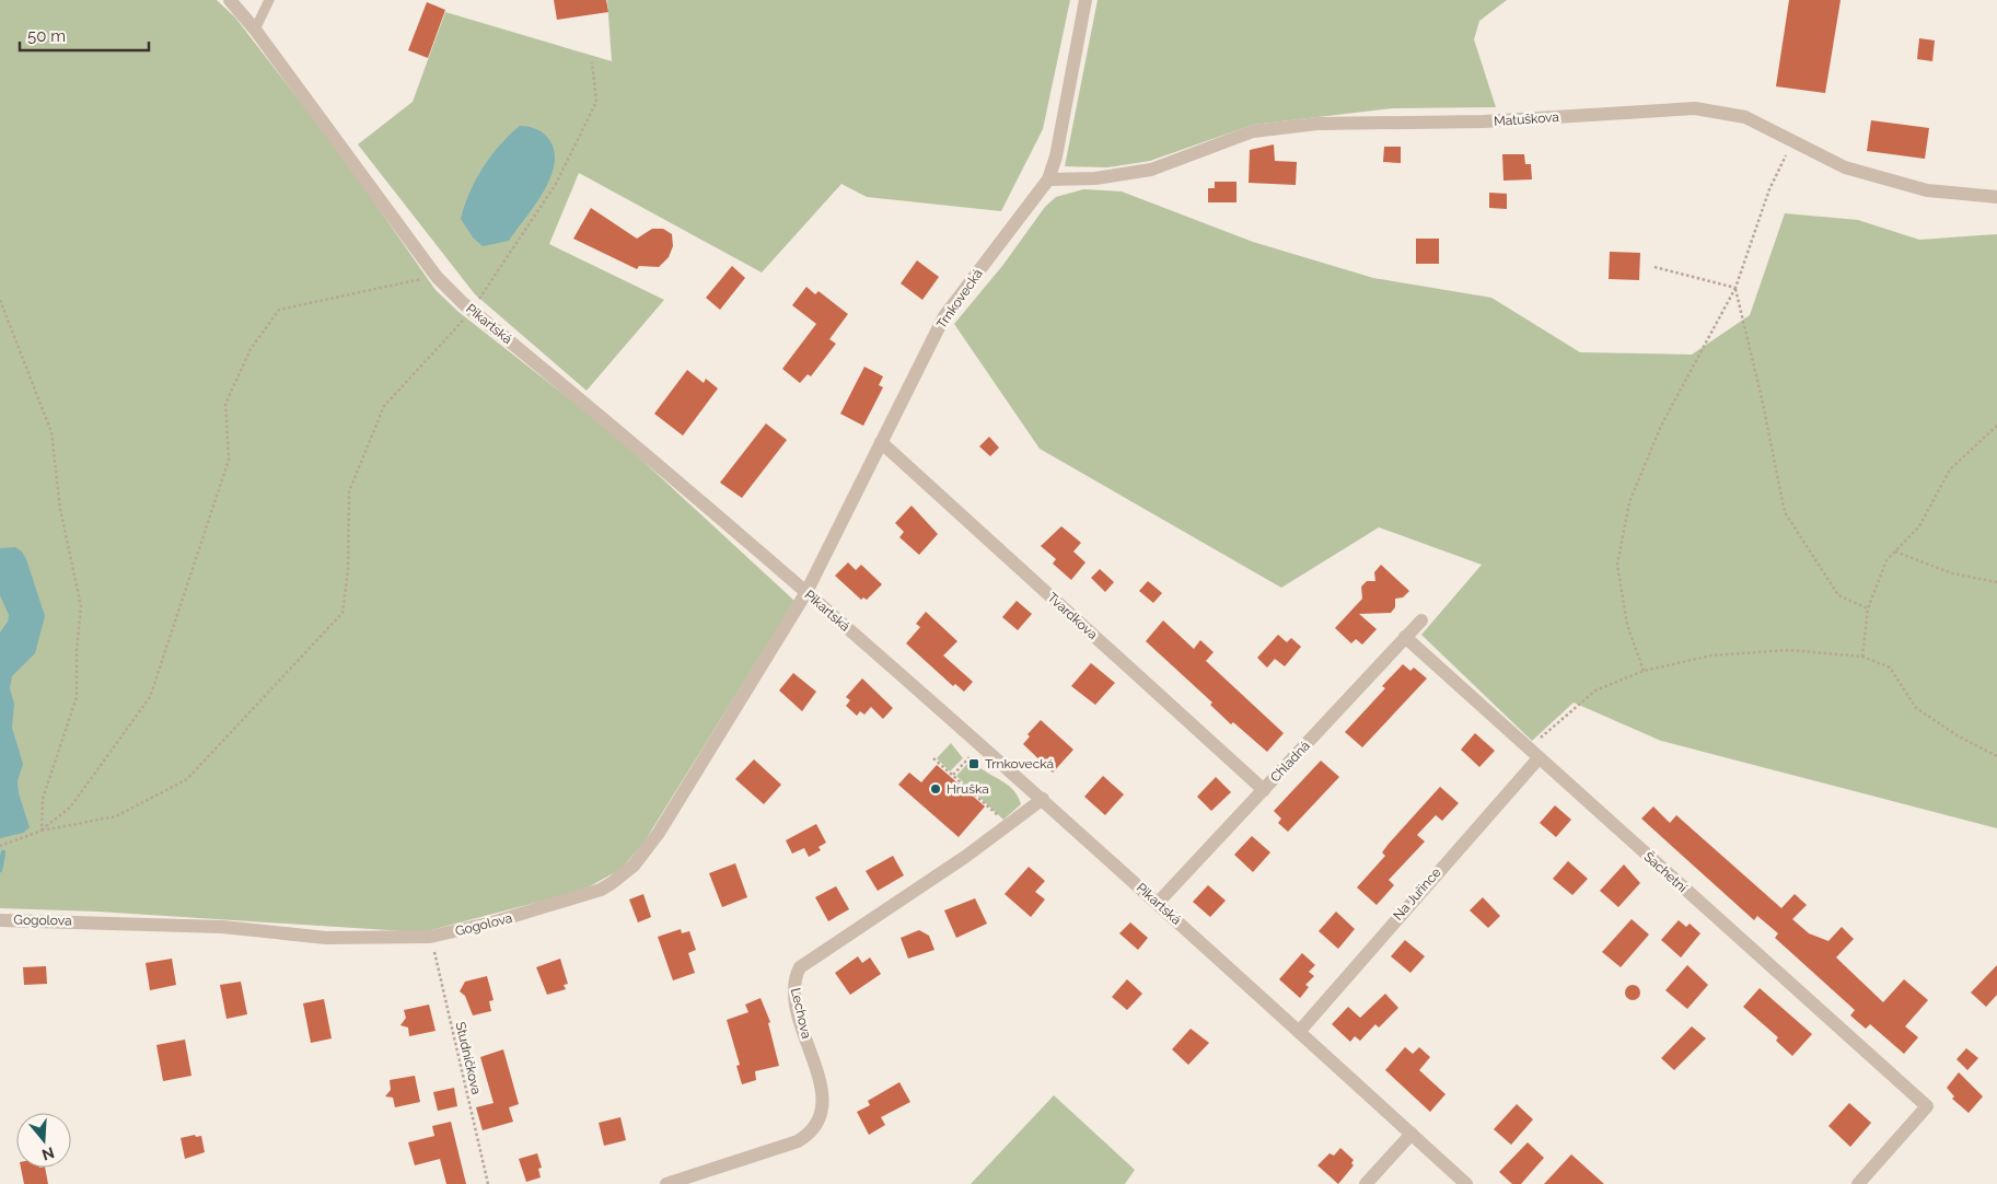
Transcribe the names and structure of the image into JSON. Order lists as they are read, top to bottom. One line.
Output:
{"streets":{"street":["Matuškova","Trnkovecká","Pikartská","Tvardkova","Chladná","Šachetní","Na Juřince","Gogolova","Lechova"],"path":["Studničkova"]},"crossings":[["Matuškova","Trnkovecká"],["Trnkovecká","Pikartská"],["Trnkovecká","Tvardkova"],["Trnkovecká","Gogolova"],["Pikartská","Chladná"],["Pikartská","Na Juřince"],["Pikartská","Gogolova"],["Pikartská","Lechova"],["Tvardkova","Chladná"],["Chladná","Šachetní"],["Šachetní","Na Juřince"],["Gogolova","Studničkova"]],"places":{"transit":["Trnkovecká"],"other":["Hruška"]},"scale_bar":"50 m","north":"bottom"}
